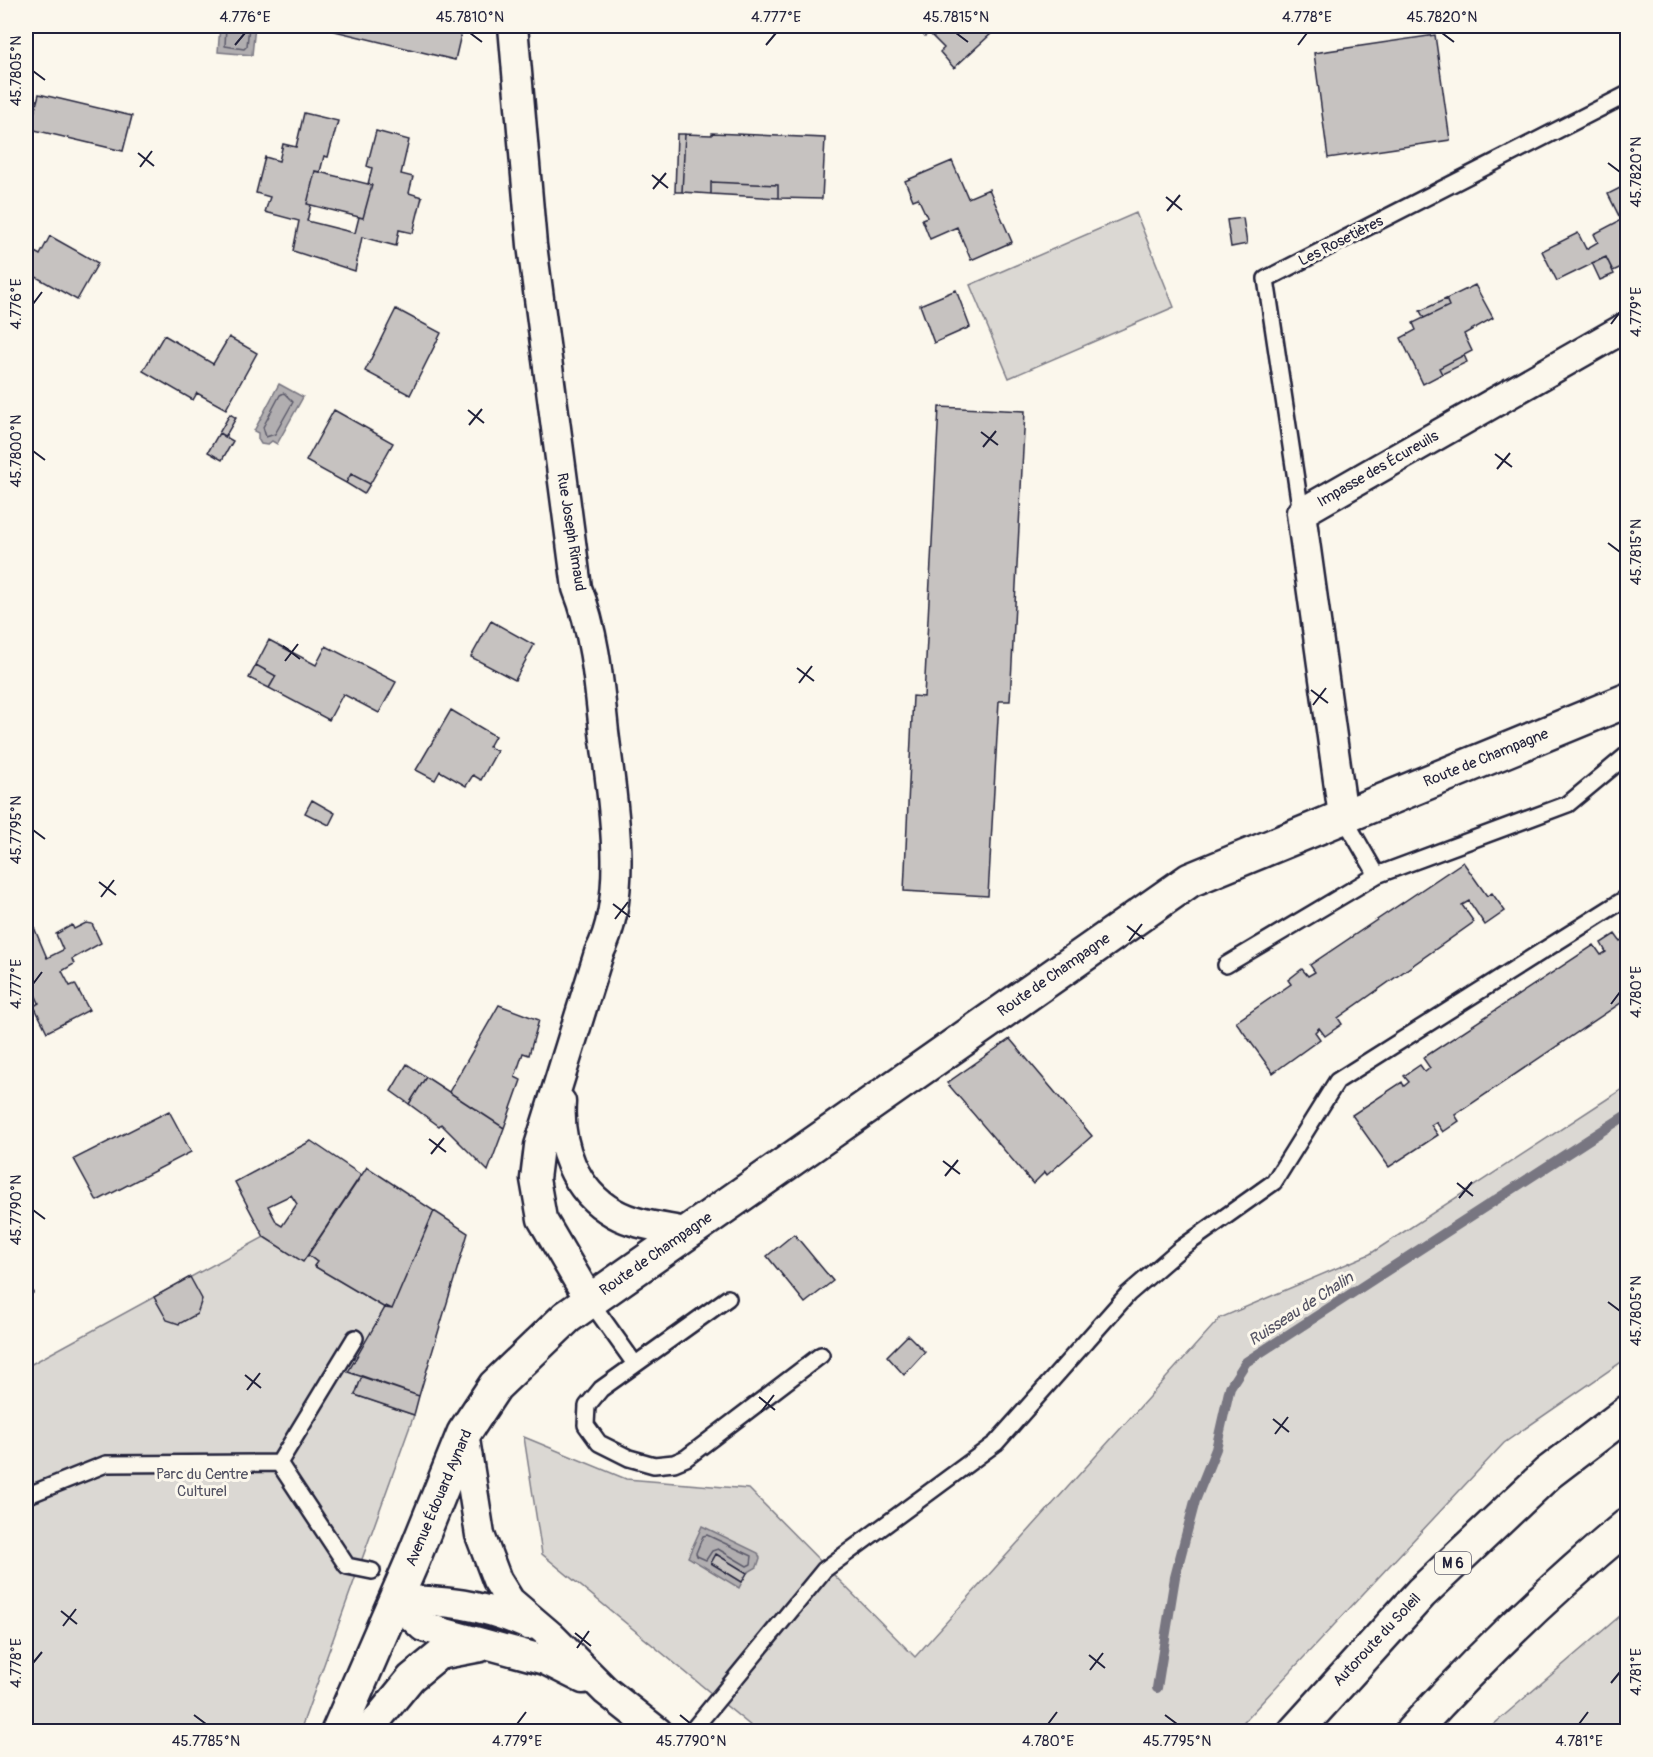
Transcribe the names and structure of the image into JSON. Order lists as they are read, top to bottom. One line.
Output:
{"streets":{"main road":["Route de Champagne","Avenue Édouard Aynard","M 6","Autoroute du Soleil"],"street":["Impasse des Écureuils","Rue Joseph Rimaud"],"lane":["Les Rosetières"]},"crossings":[["Les Rosetières","Impasse des Écureuils"],["Impasse des Écureuils","Route de Champagne"],["Rue Joseph Rimaud","Route de Champagne"],["Rue Joseph Rimaud","Avenue Édouard Aynard"],["Route de Champagne","Avenue Édouard Aynard"]],"water":["Ruisseau de Chalin"],"parks":["Parc du Centre Culturel"],"coordinates":["4.776°E","45.7810°N","4.777°E","45.7815°N","4.778°E","45.7820°N","45.7805°N","4.779°E","45.7800°N","45.7795°N","4.780°E","45.7790°N","4.781°E","45.7785°N"]}
